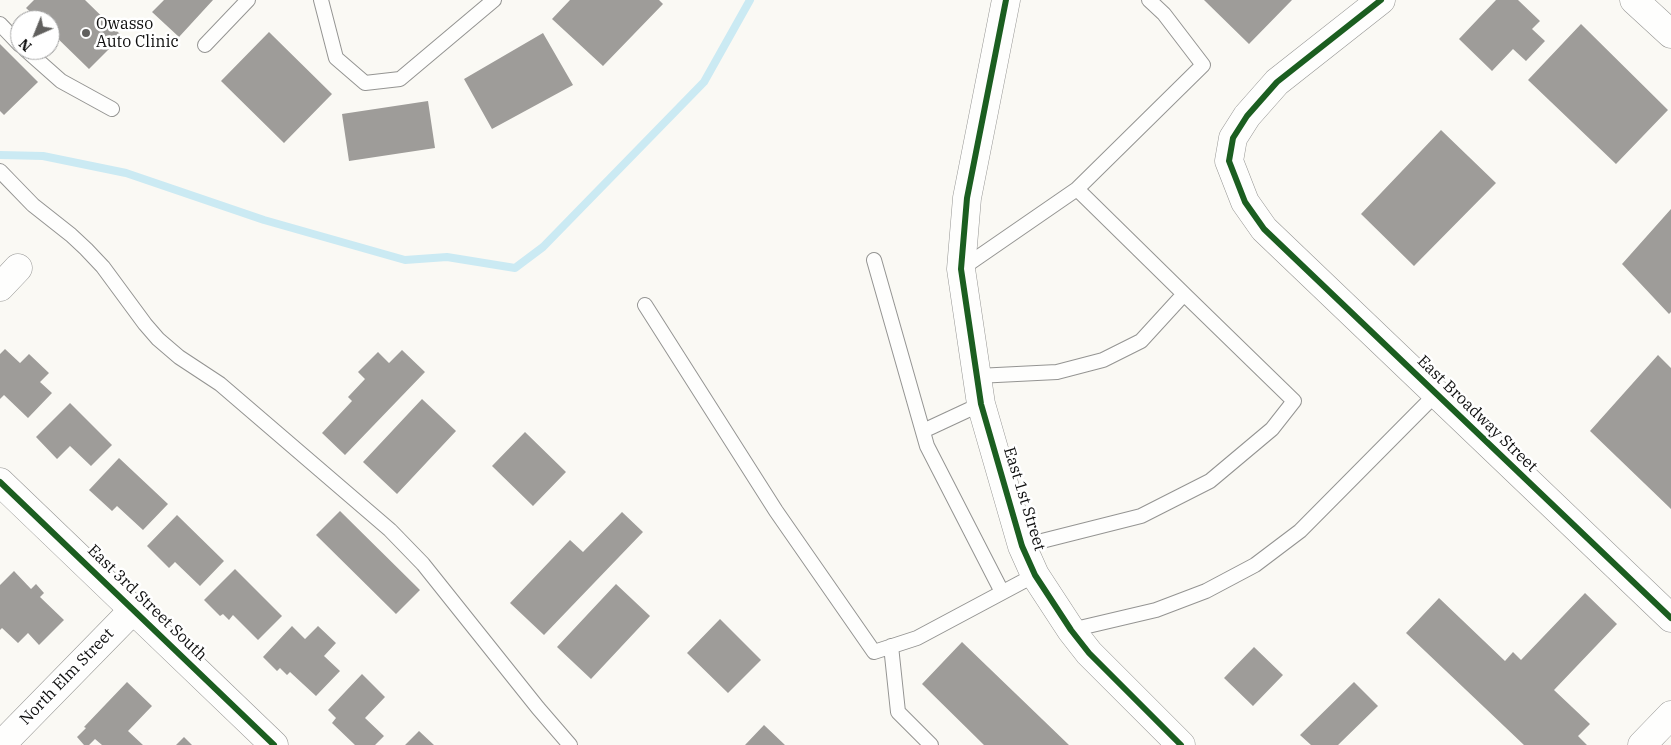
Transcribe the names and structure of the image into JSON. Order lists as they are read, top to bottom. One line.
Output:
{"streets":{"street":["East Broadway Street","East 1st Street","East 3rd Street South","North Elm Street"]},"crossings":[["East 3rd Street South","North Elm Street"]],"places":["Owasso Auto Clinic"],"north":"bottom left"}
